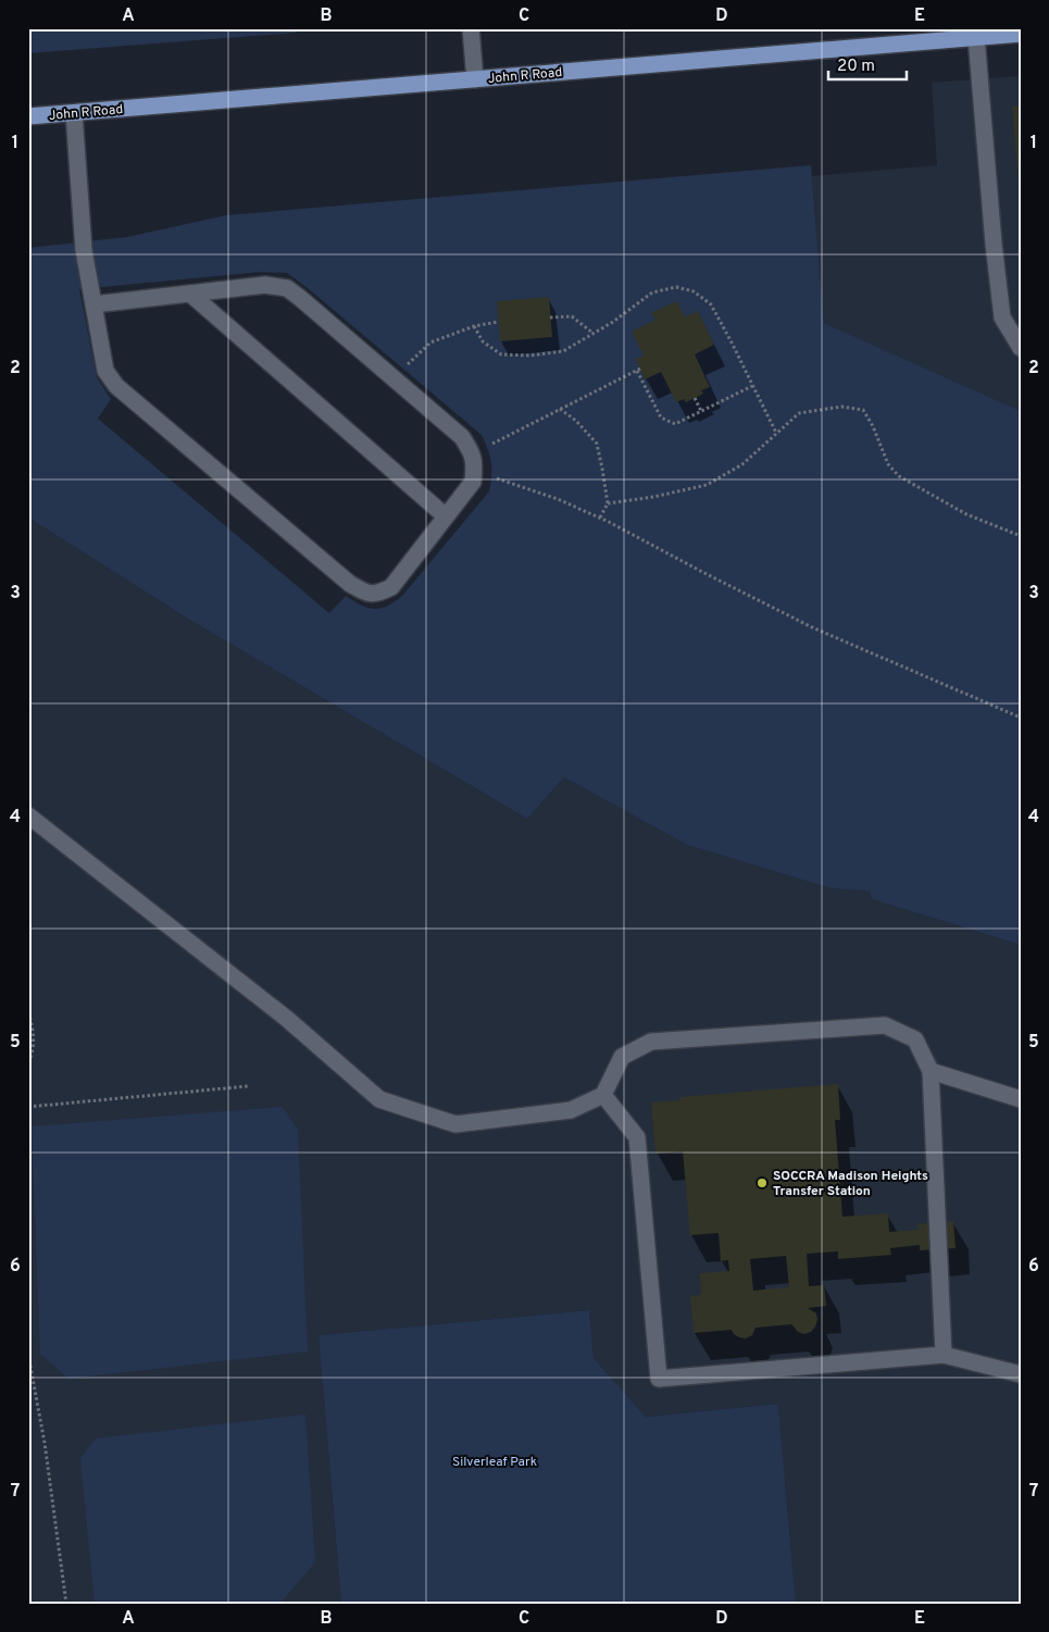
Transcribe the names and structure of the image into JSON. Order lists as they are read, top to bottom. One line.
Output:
{"streets":{"main road":["John R Road"]},"parks":["Silverleaf Park"],"places":["SOCCRA Madison Heights Transfer Station"],"scale_bar":"20 m","grid":{"columns":["A","B","C","D","E"],"rows":["1","2","3","4","5","6","7"]}}
